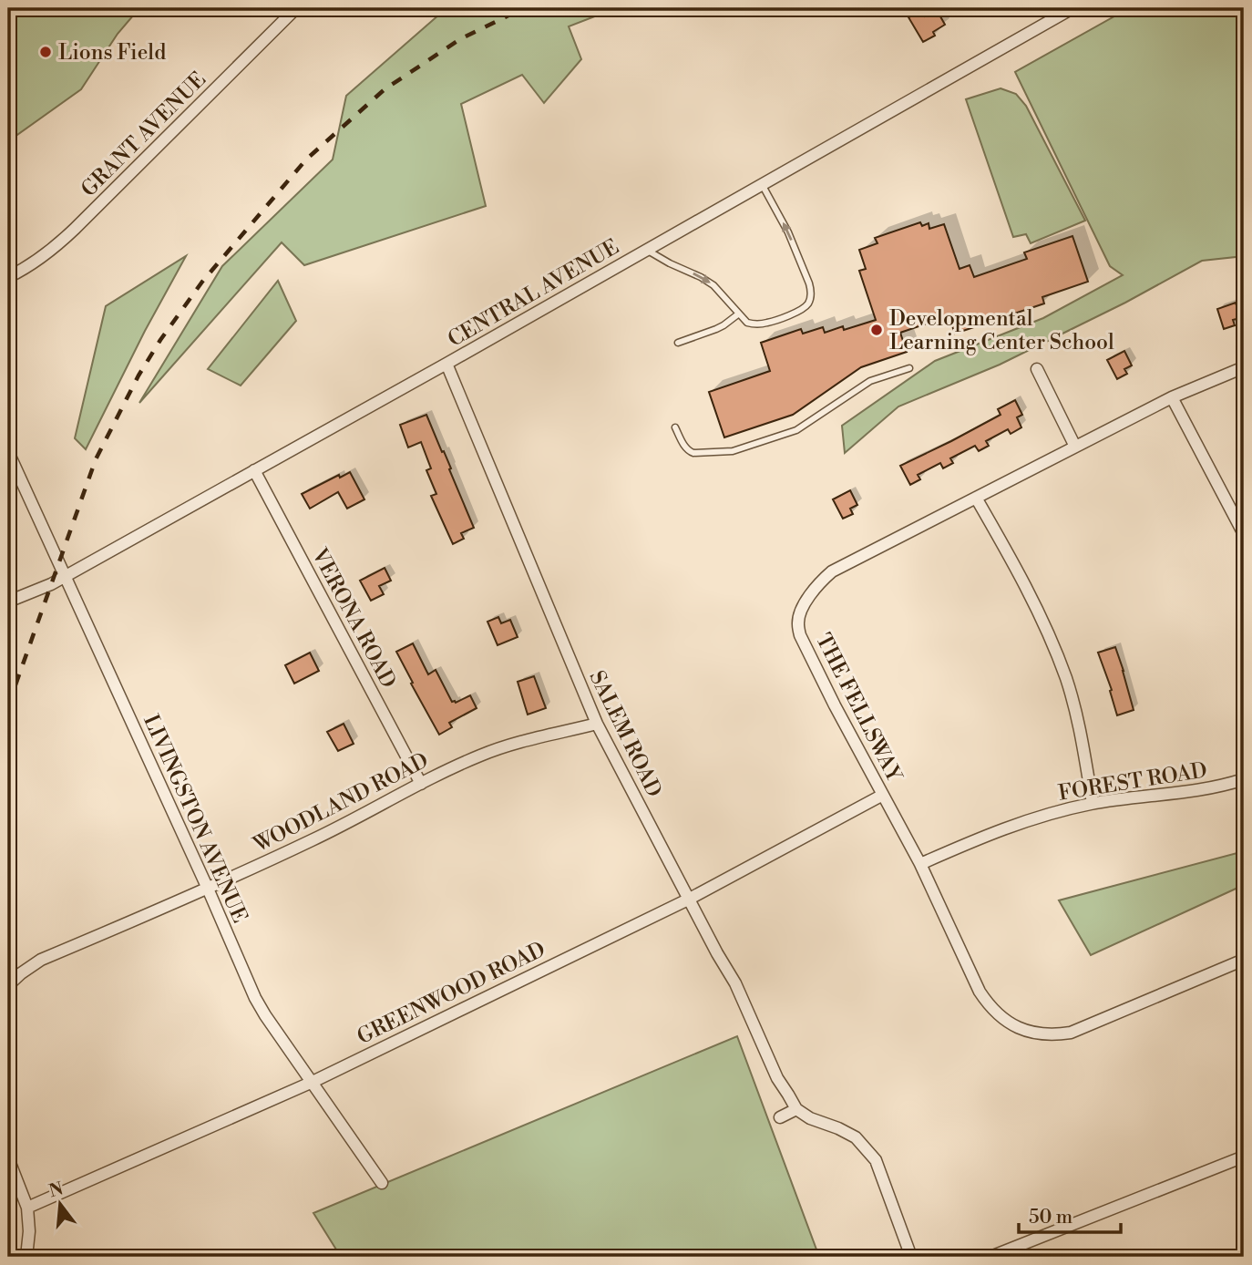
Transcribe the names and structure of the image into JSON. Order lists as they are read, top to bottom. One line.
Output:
{"streets":{"street":["GRANT AVENUE","CENTRAL AVENUE","VERONA ROAD","THE FELLSWAY","SALEM ROAD","FOREST ROAD","WOODLAND ROAD","LIVINGSTON AVENUE","GREENWOOD ROAD"]},"crossings":[["CENTRAL AVENUE","VERONA ROAD"],["CENTRAL AVENUE","SALEM ROAD"],["CENTRAL AVENUE","LIVINGSTON AVENUE"],["VERONA ROAD","WOODLAND ROAD"],["THE FELLSWAY","FOREST ROAD"],["THE FELLSWAY","GREENWOOD ROAD"],["SALEM ROAD","WOODLAND ROAD"],["SALEM ROAD","GREENWOOD ROAD"],["WOODLAND ROAD","LIVINGSTON AVENUE"],["LIVINGSTON AVENUE","GREENWOOD ROAD"]],"places":["Lions Field","Developmental Learning Center School"],"scale_bar":"50 m","north":"top"}
